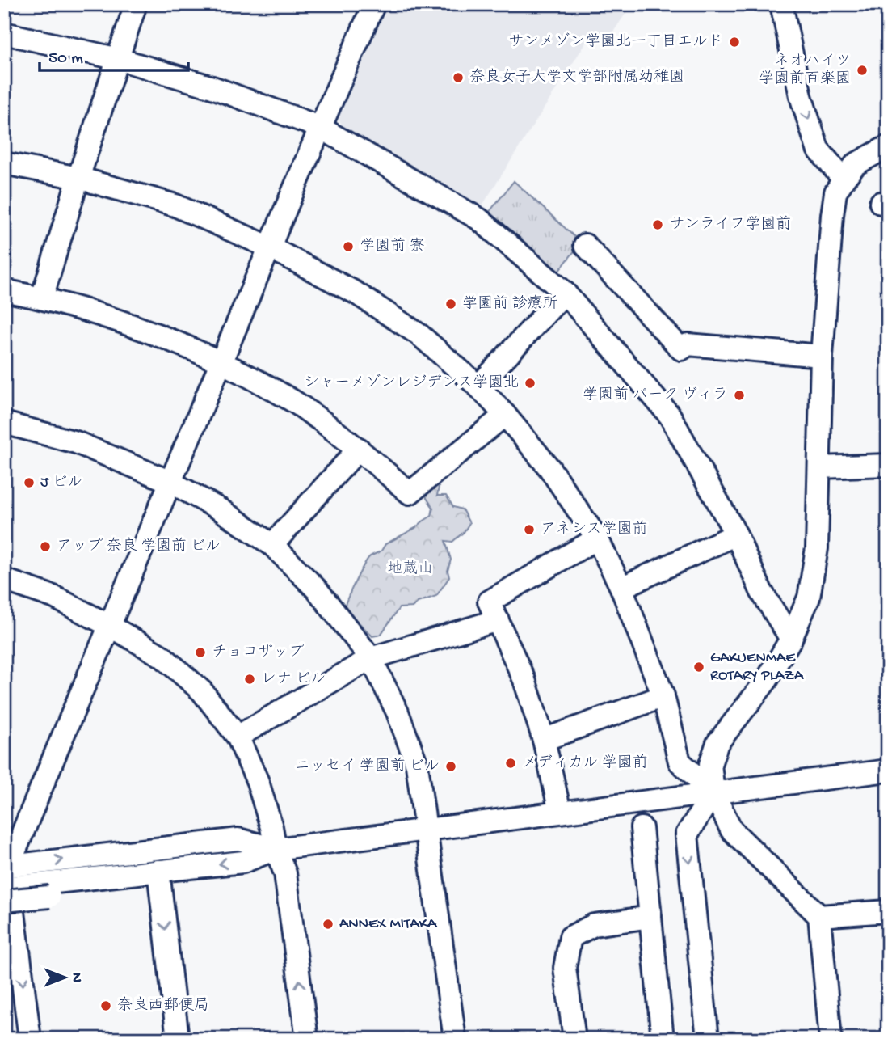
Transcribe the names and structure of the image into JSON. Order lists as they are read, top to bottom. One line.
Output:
{"parks":["地蔵山"],"places":["サンメゾン学園北一丁目エルド","ネオハイツ 学園前百楽園","奈良女子大学文学部附属幼稚園","サンライフ学園前","学園前 寮","学園前 診療所","シャーメゾンレジデンス学園北","学園前 パーク ヴィラ","J ビル","アネシス学園前","アップ 奈良 学園前 ビル","チョコザップ","GAKUENMAE ROTARY PLAZA","レナ ビル","メディカル 学園前","ニッセイ 学園前 ビル","ANNEX MITAKA","奈良西郵便局"],"scale_bar":"50 m","north":"right"}
